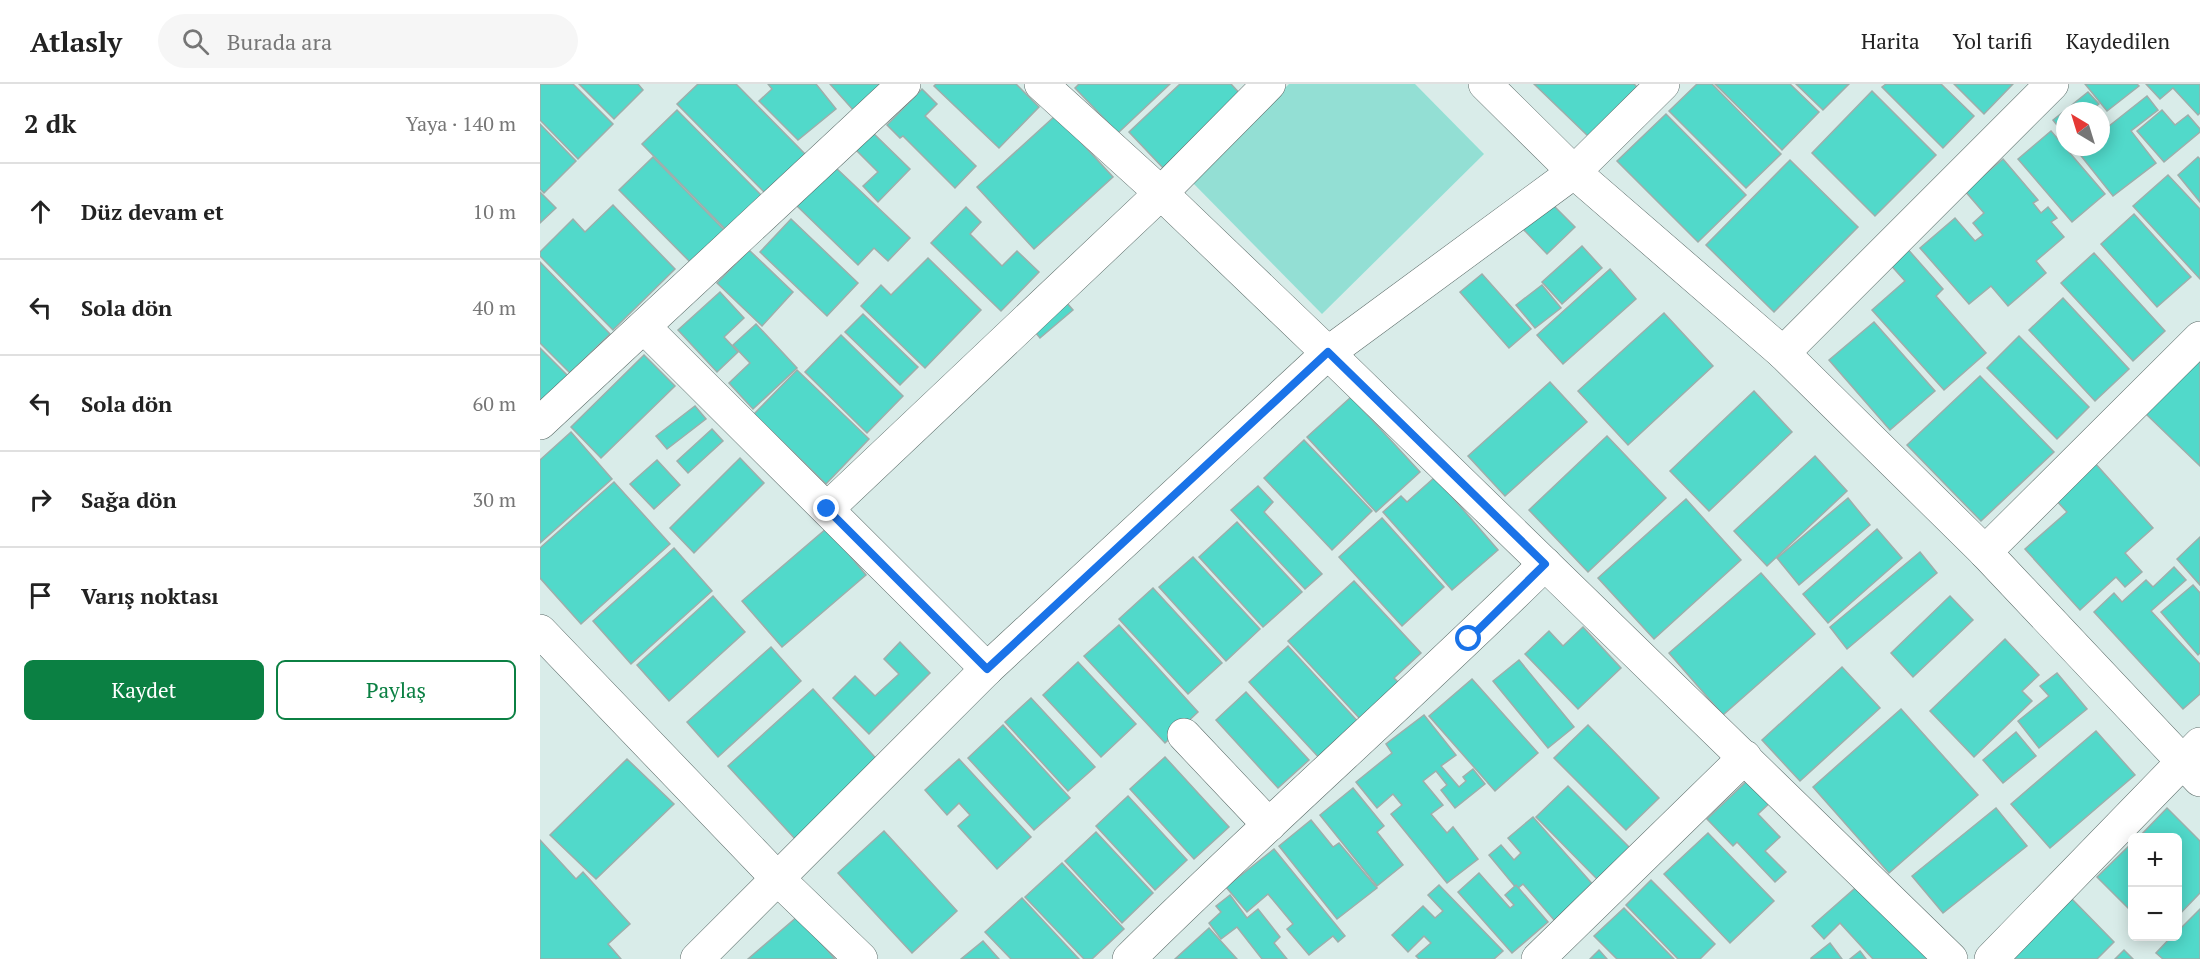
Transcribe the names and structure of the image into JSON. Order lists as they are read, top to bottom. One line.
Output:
{"north":"top left","page":{"header":"Atlasly","search":"Burada ara","nav":["Harita","Yol tarifi","Kaydedilen"],"heading":["2 dk","Yaya · 140 m"],"list":[["Düz devam et","10 m"],["Sola dön","40 m"],["Sola dön","60 m"],["Sağa dön","30 m"],"Varış noktası"],"buttons":["Kaydet","Paylaş"],"map_buttons":["+","−"]}}
